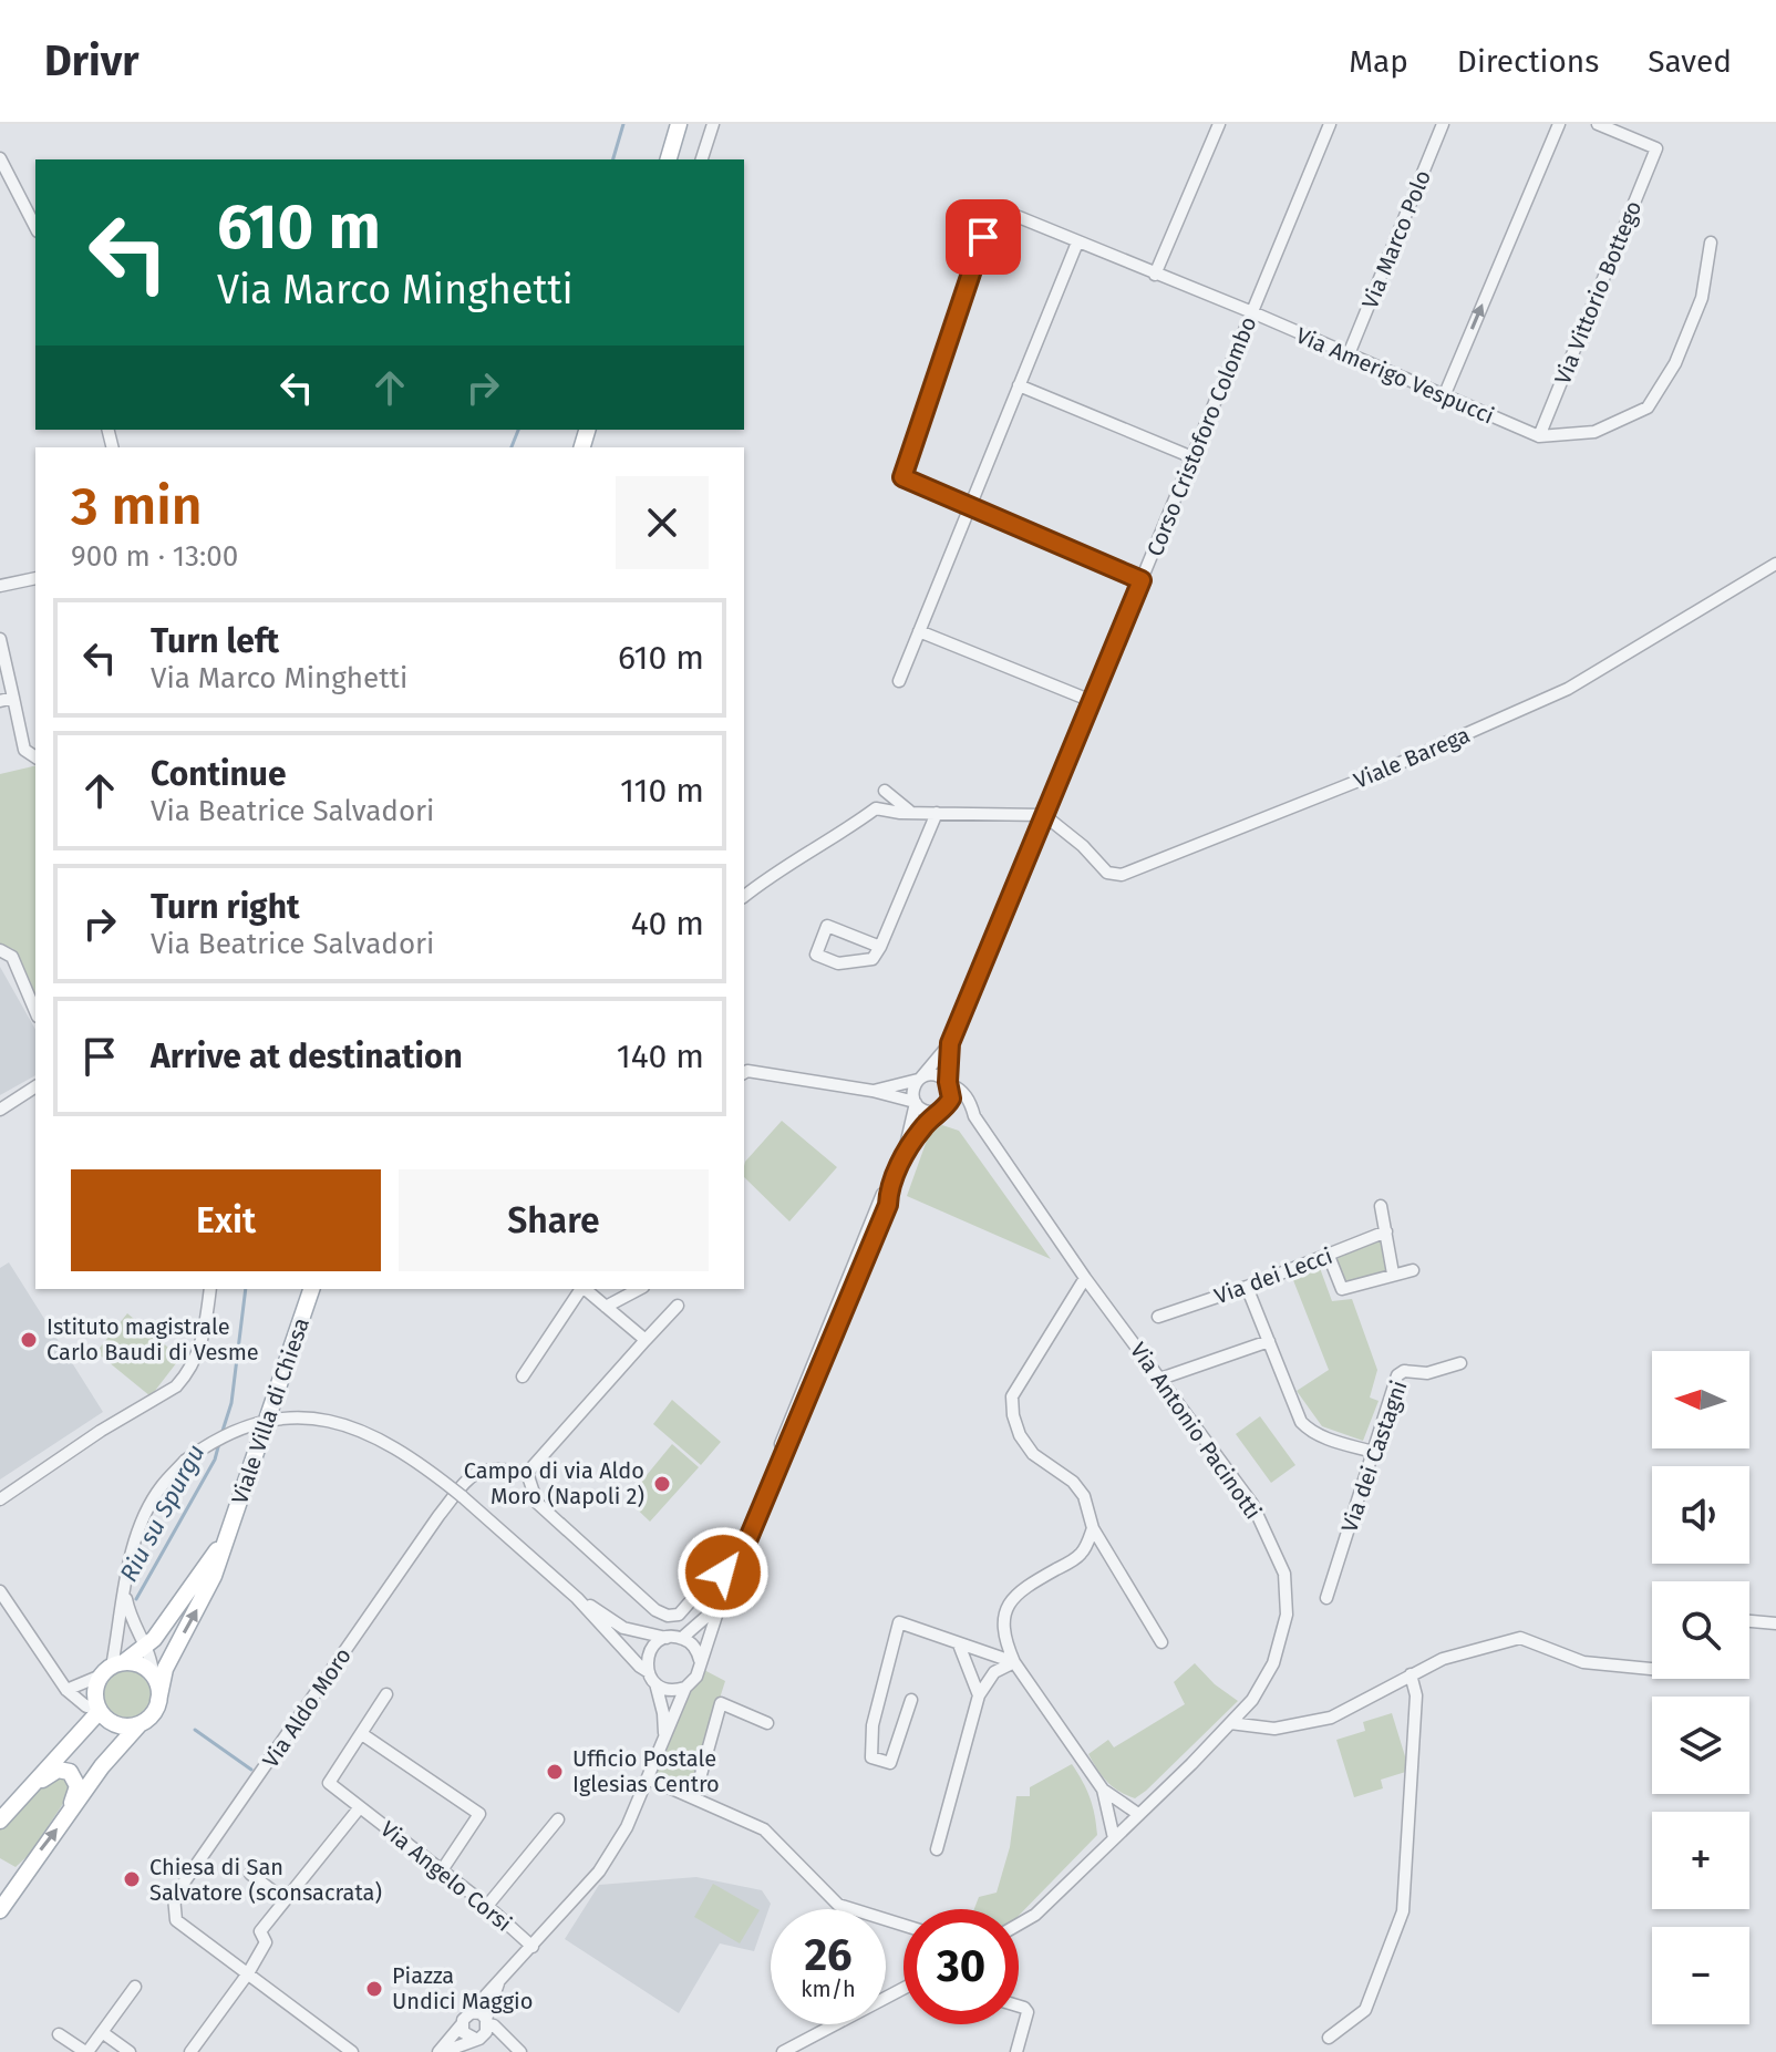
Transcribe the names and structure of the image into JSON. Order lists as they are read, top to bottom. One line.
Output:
{"streets":{"main road":["Viale Villa di Chiesa"],"street":["Via Marco Polo","Via Vittorio Bottego","Via Amerigo Vespucci","Corso Cristoforo Colombo","Viale Barega","Via dei Lecci","Via Antonio Pacinotti","Via dei Castagni","Via Aldo Moro","Via Angelo Corsi"]},"crossings":[["Via Marco Polo","Via Amerigo Vespucci"],["Via Vittorio Bottego","Via Amerigo Vespucci"],["Via Amerigo Vespucci","Corso Cristoforo Colombo"],["Corso Cristoforo Colombo","Viale Barega"],["Corso Cristoforo Colombo","Via Antonio Pacinotti"],["Corso Cristoforo Colombo","Via Angelo Corsi"]],"water":["Riu su Spurgu"],"places":["Istituto magistrale Carlo Baudi di Vesme","Campo di via Aldo Moro (Napoli 2)","Ufficio Postale Iglesias Centro","Chiesa di San Salvatore (sconsacrata)","Piazza Undici Maggio"],"north":"left","page":{"header":"Drivr","nav":["Map","Directions","Saved"],"turn":["610 m","Via Marco Minghetti"],"heading":["3 min","900 m · 13:00"],"list":[{"name":"Turn left","note":"Via Marco Minghetti","value":"610 m"},{"name":"Continue","note":"Via Beatrice Salvadori","value":"110 m"},{"name":"Turn right","note":"Via Beatrice Salvadori","value":"40 m"},{"name":"Arrive at destination","value":"140 m"}],"buttons":["Exit","Share"],"map_buttons":["+","−"],"speed":"26 km/h","limit":"30"}}
